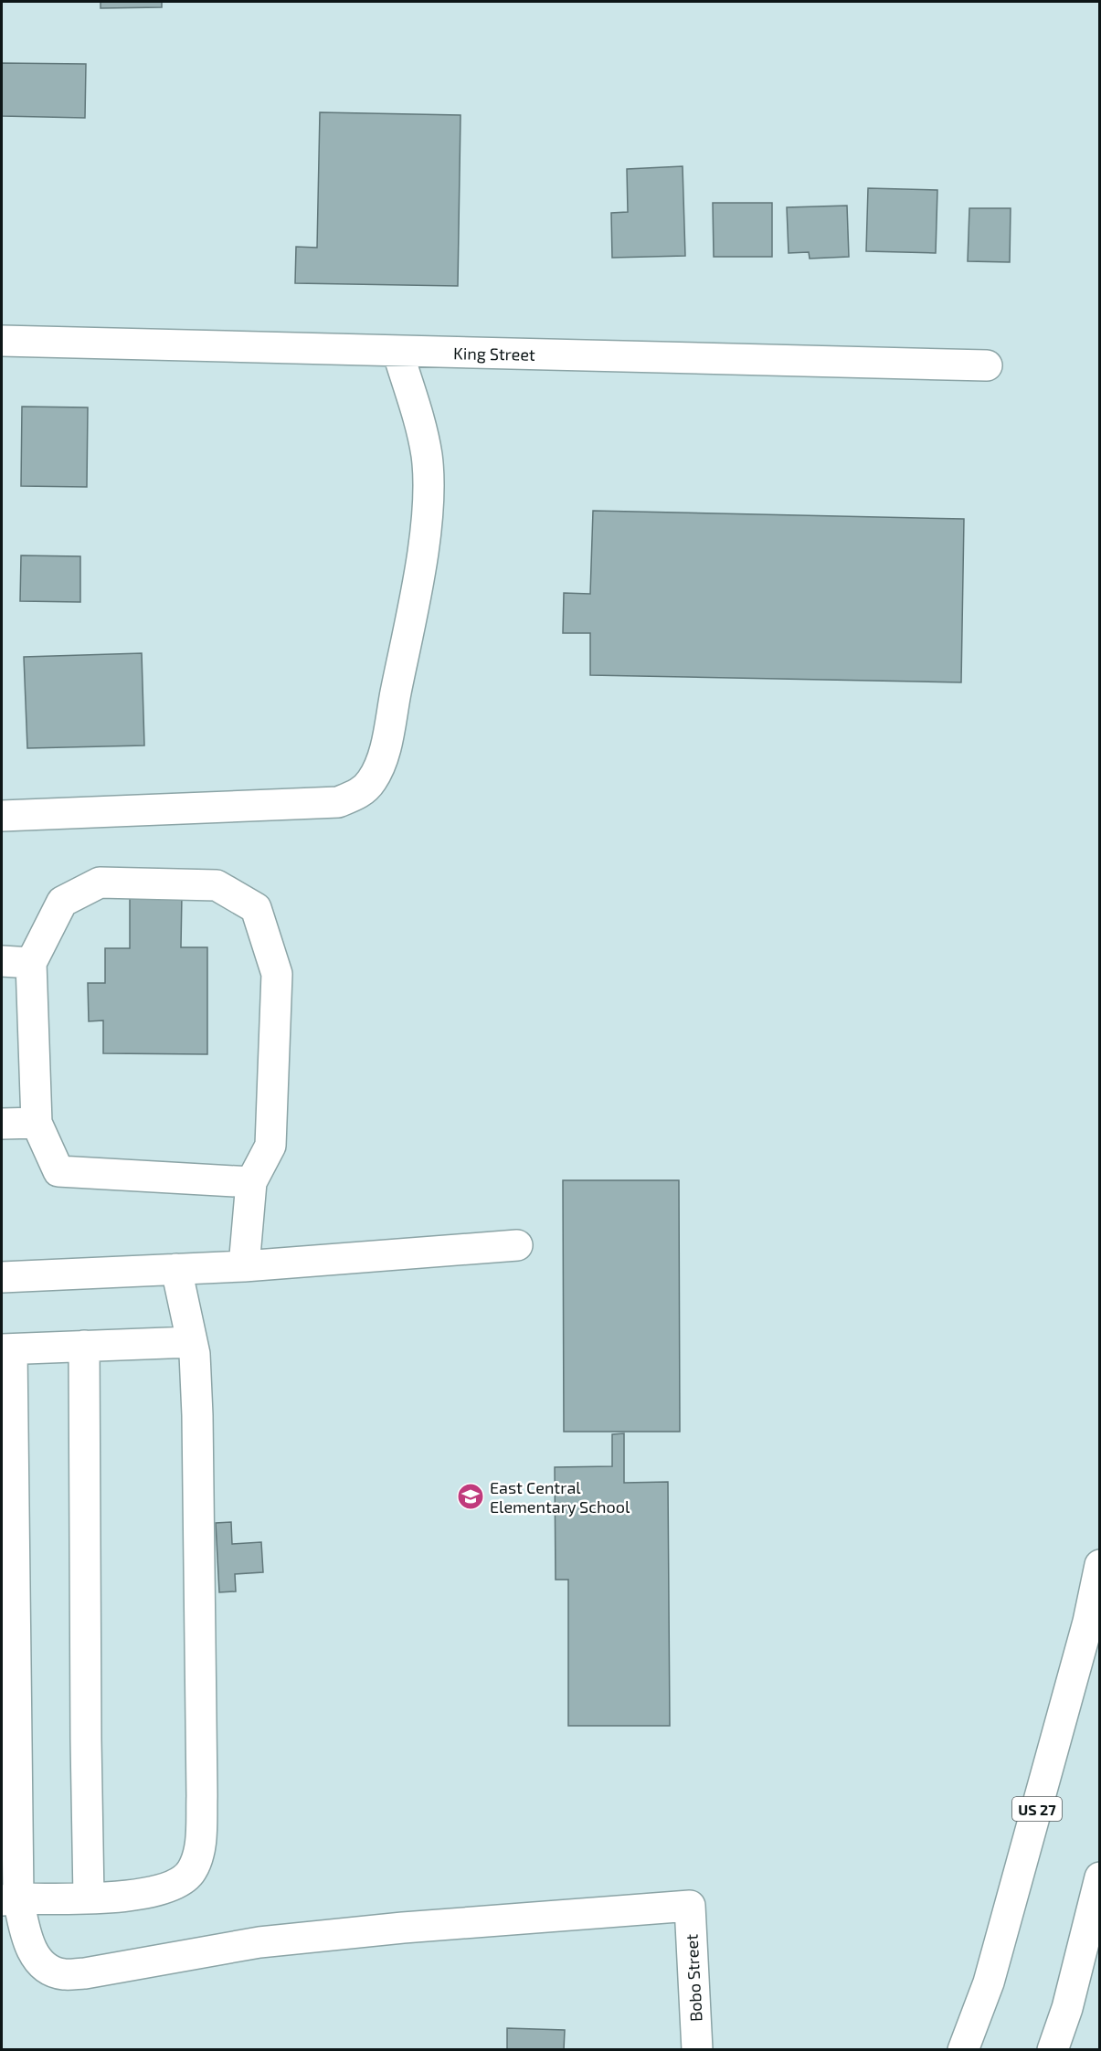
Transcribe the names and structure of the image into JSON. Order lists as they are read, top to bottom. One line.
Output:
{"streets":{"main road":["King Street","US 27","Bobo Street"]},"places":{"school or university":["East Central Elementary School"]}}
